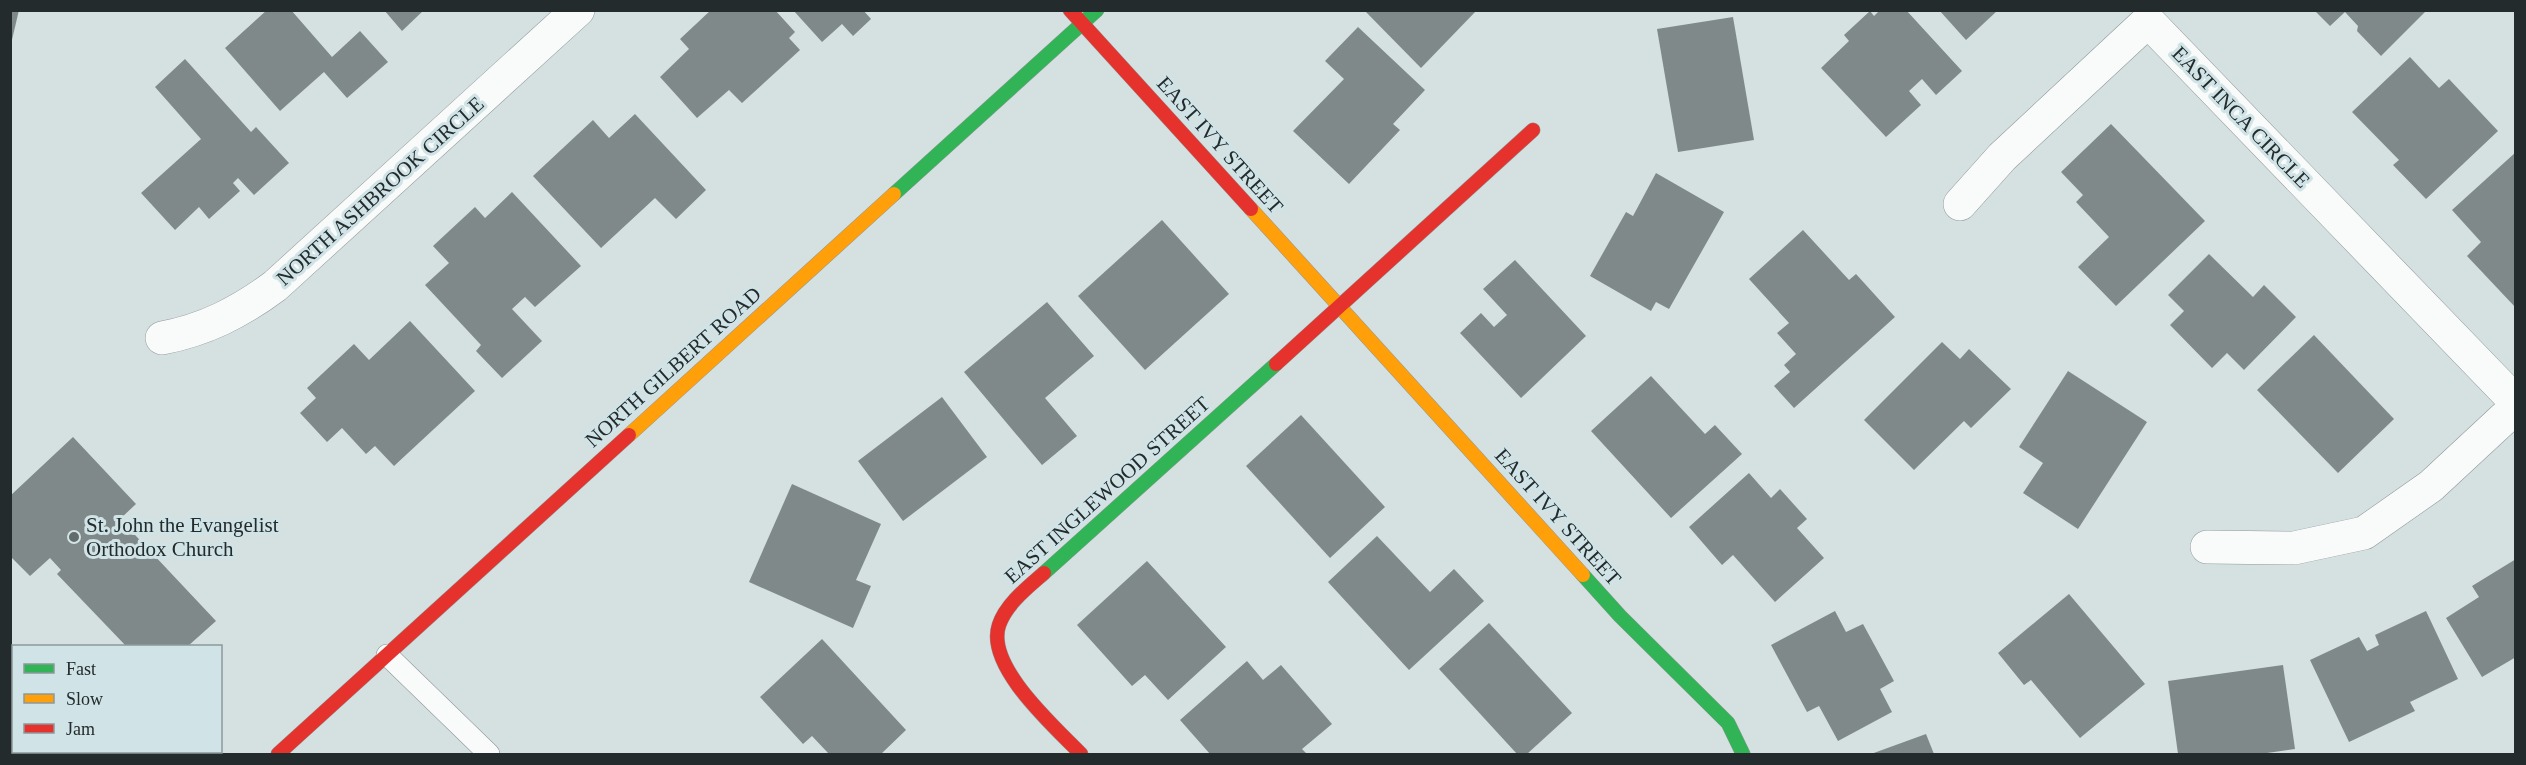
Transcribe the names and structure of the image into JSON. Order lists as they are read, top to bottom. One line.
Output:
{"streets":{"street":["EAST INCA CIRCLE","EAST IVY STREET","NORTH ASHBROOK CIRCLE","NORTH GILBERT ROAD","EAST INGLEWOOD STREET"]},"crossings":[["EAST IVY STREET","NORTH GILBERT ROAD"],["EAST IVY STREET","EAST INGLEWOOD STREET"]],"places":["St. John the Evangelist Orthodox Church"],"legend":["Fast","Slow","Jam"]}
